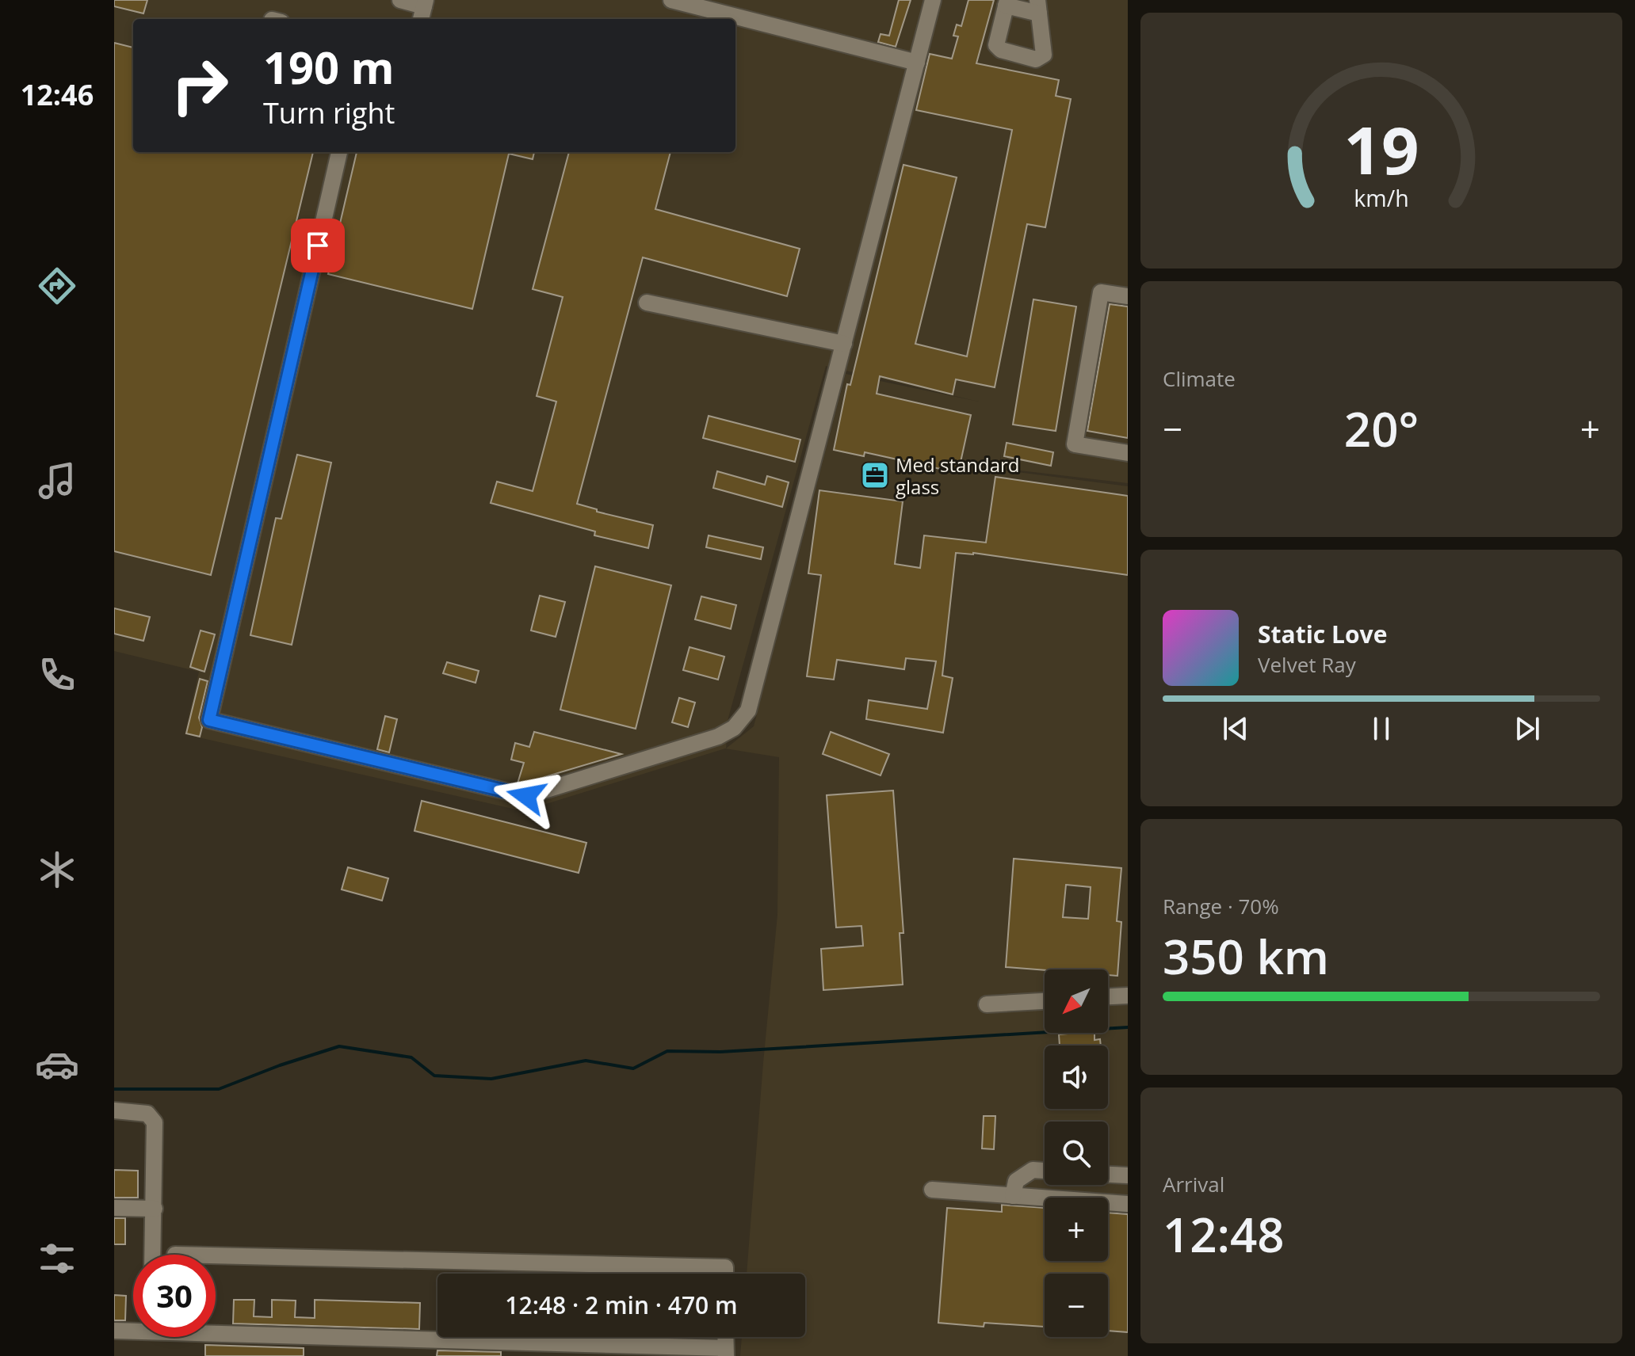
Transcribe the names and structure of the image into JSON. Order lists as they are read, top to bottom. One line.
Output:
{"places":{"office":["Med standard glass"]},"north":"bottom left","page":{"tabs":"12:46","turn":["190 m","Turn right"],"tile":["Climate",["Range · 70%","350 km"],["Arrival","12:48"]],"heat":["−","20°","+"],"song":["Static Love","Velvet Ray"],"map_buttons":["+","−"],"limit":"30","trip":"12:48 · 2 min · 470 m","gauge":["19","km/h"]}}
